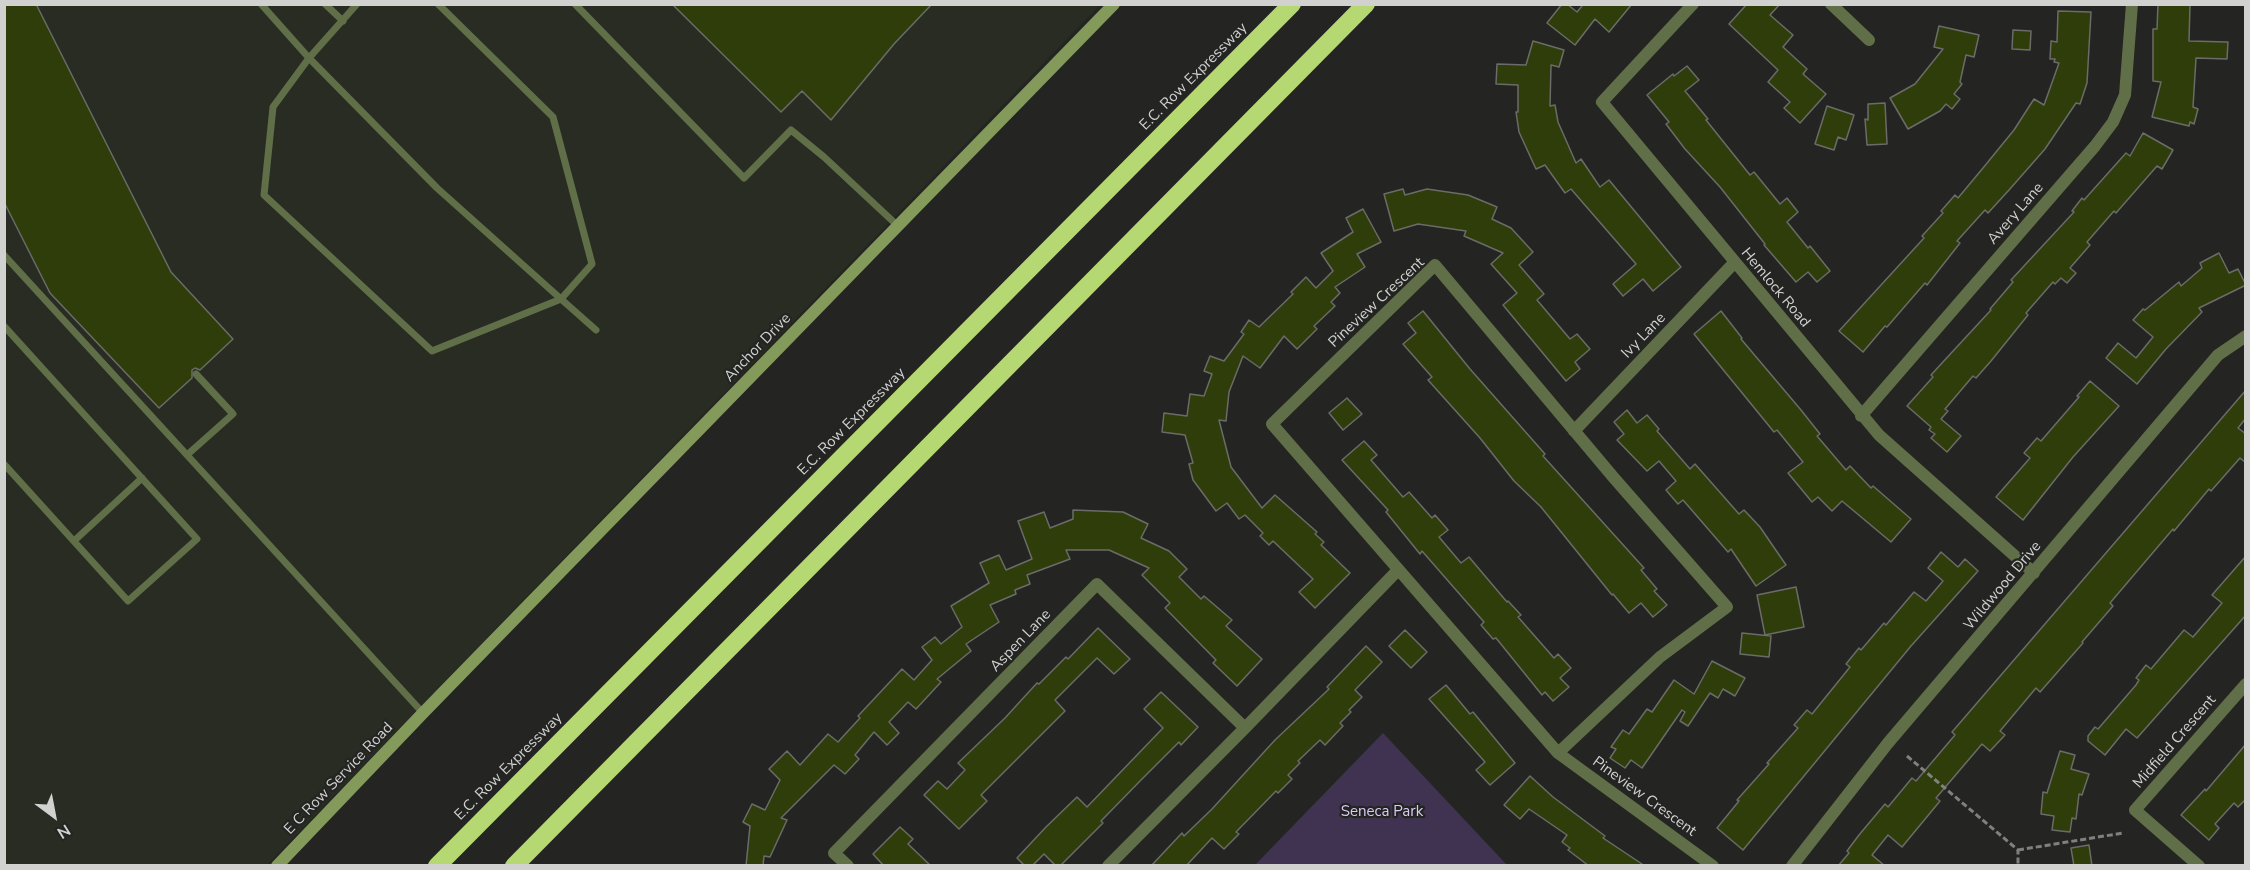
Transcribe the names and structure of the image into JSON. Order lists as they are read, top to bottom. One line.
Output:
{"streets":{"highway":["E.C. Row Expressway"],"street":["Avery Lane","Hemlock Road","Pineview Crescent","Ivy Lane","Anchor Drive","Wildwood Drive","Aspen Lane","Midfield Crescent","E C Row Service Road"]},"crossings":[["Avery Lane","Hemlock Road"],["Hemlock Road","Ivy Lane"],["Hemlock Road","Wildwood Drive"],["Pineview Crescent","Ivy Lane"],["Anchor Drive","E C Row Service Road"]],"parks":["Seneca Park"],"north":"bottom right"}
